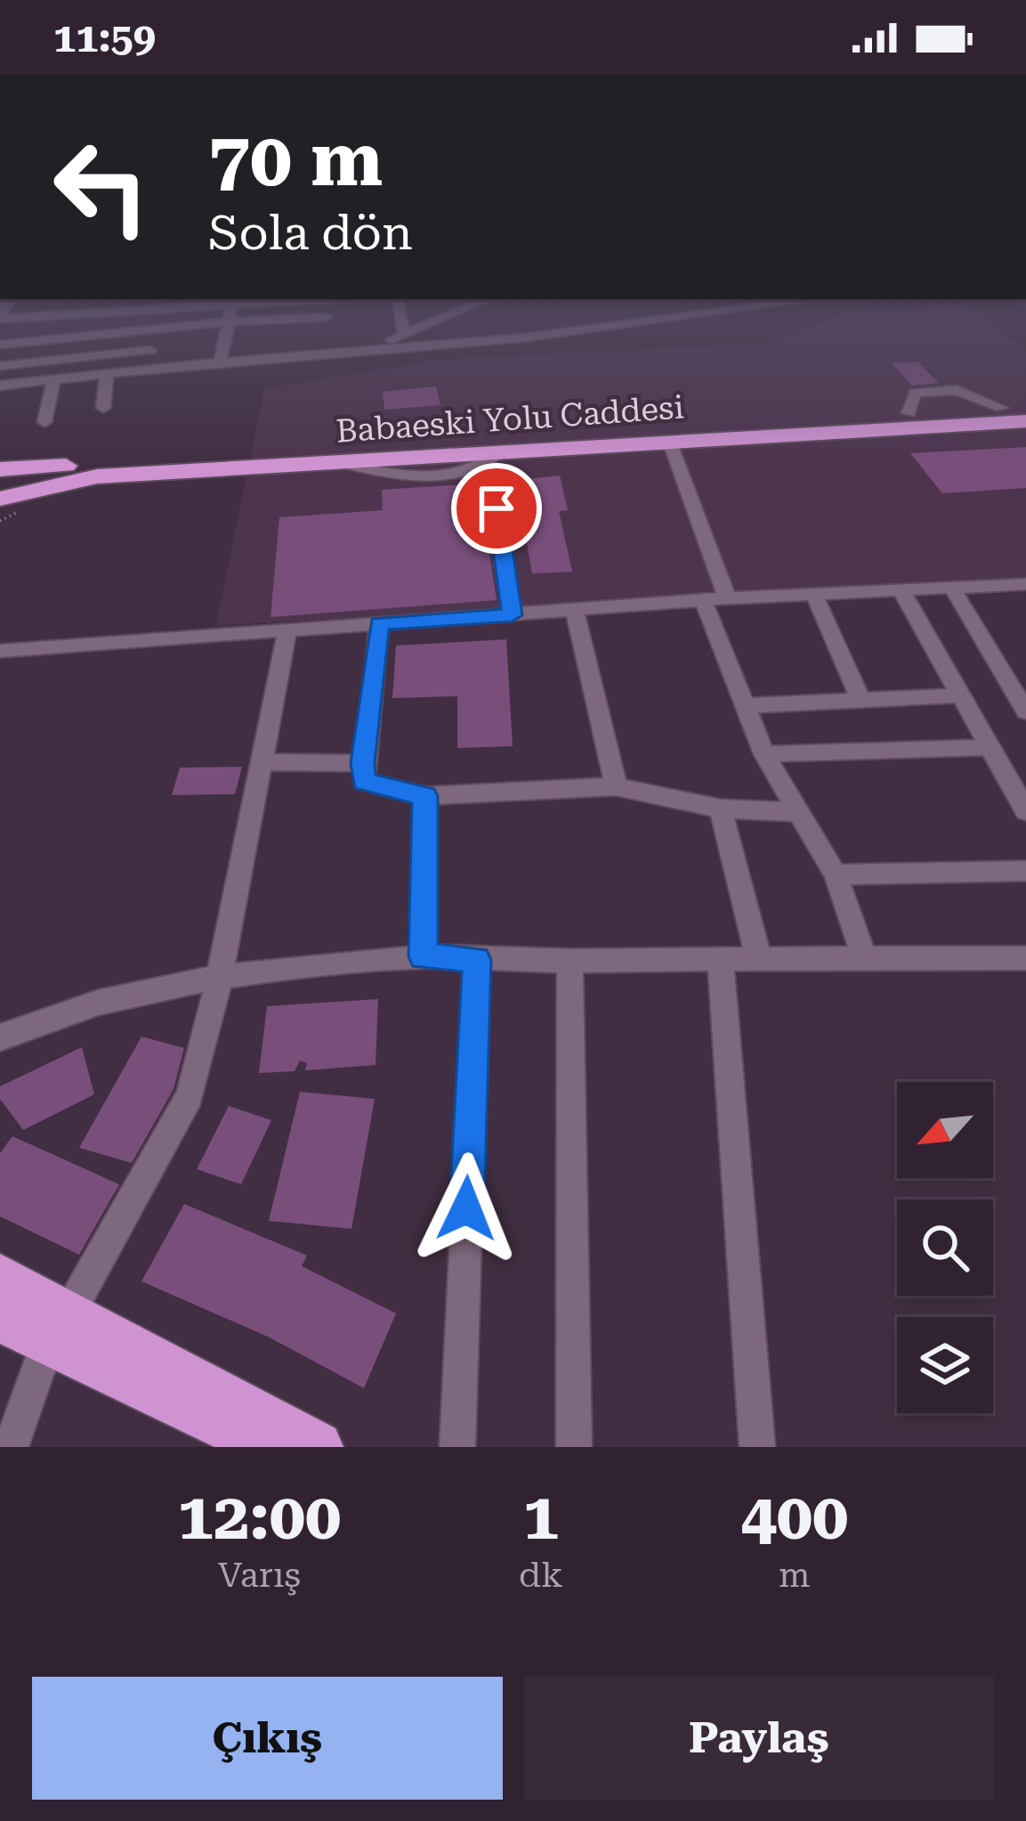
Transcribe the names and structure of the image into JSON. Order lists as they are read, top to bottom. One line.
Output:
{"streets":{"highway":["Babaeski Yolu Caddesi"]},"north":"bottom left","page":{"status":"11:59","turn":["70 m","Sola dön"],"eta":["12:00","Varış","1","dk","400","m"],"buttons":["Çıkış","Paylaş"]}}
